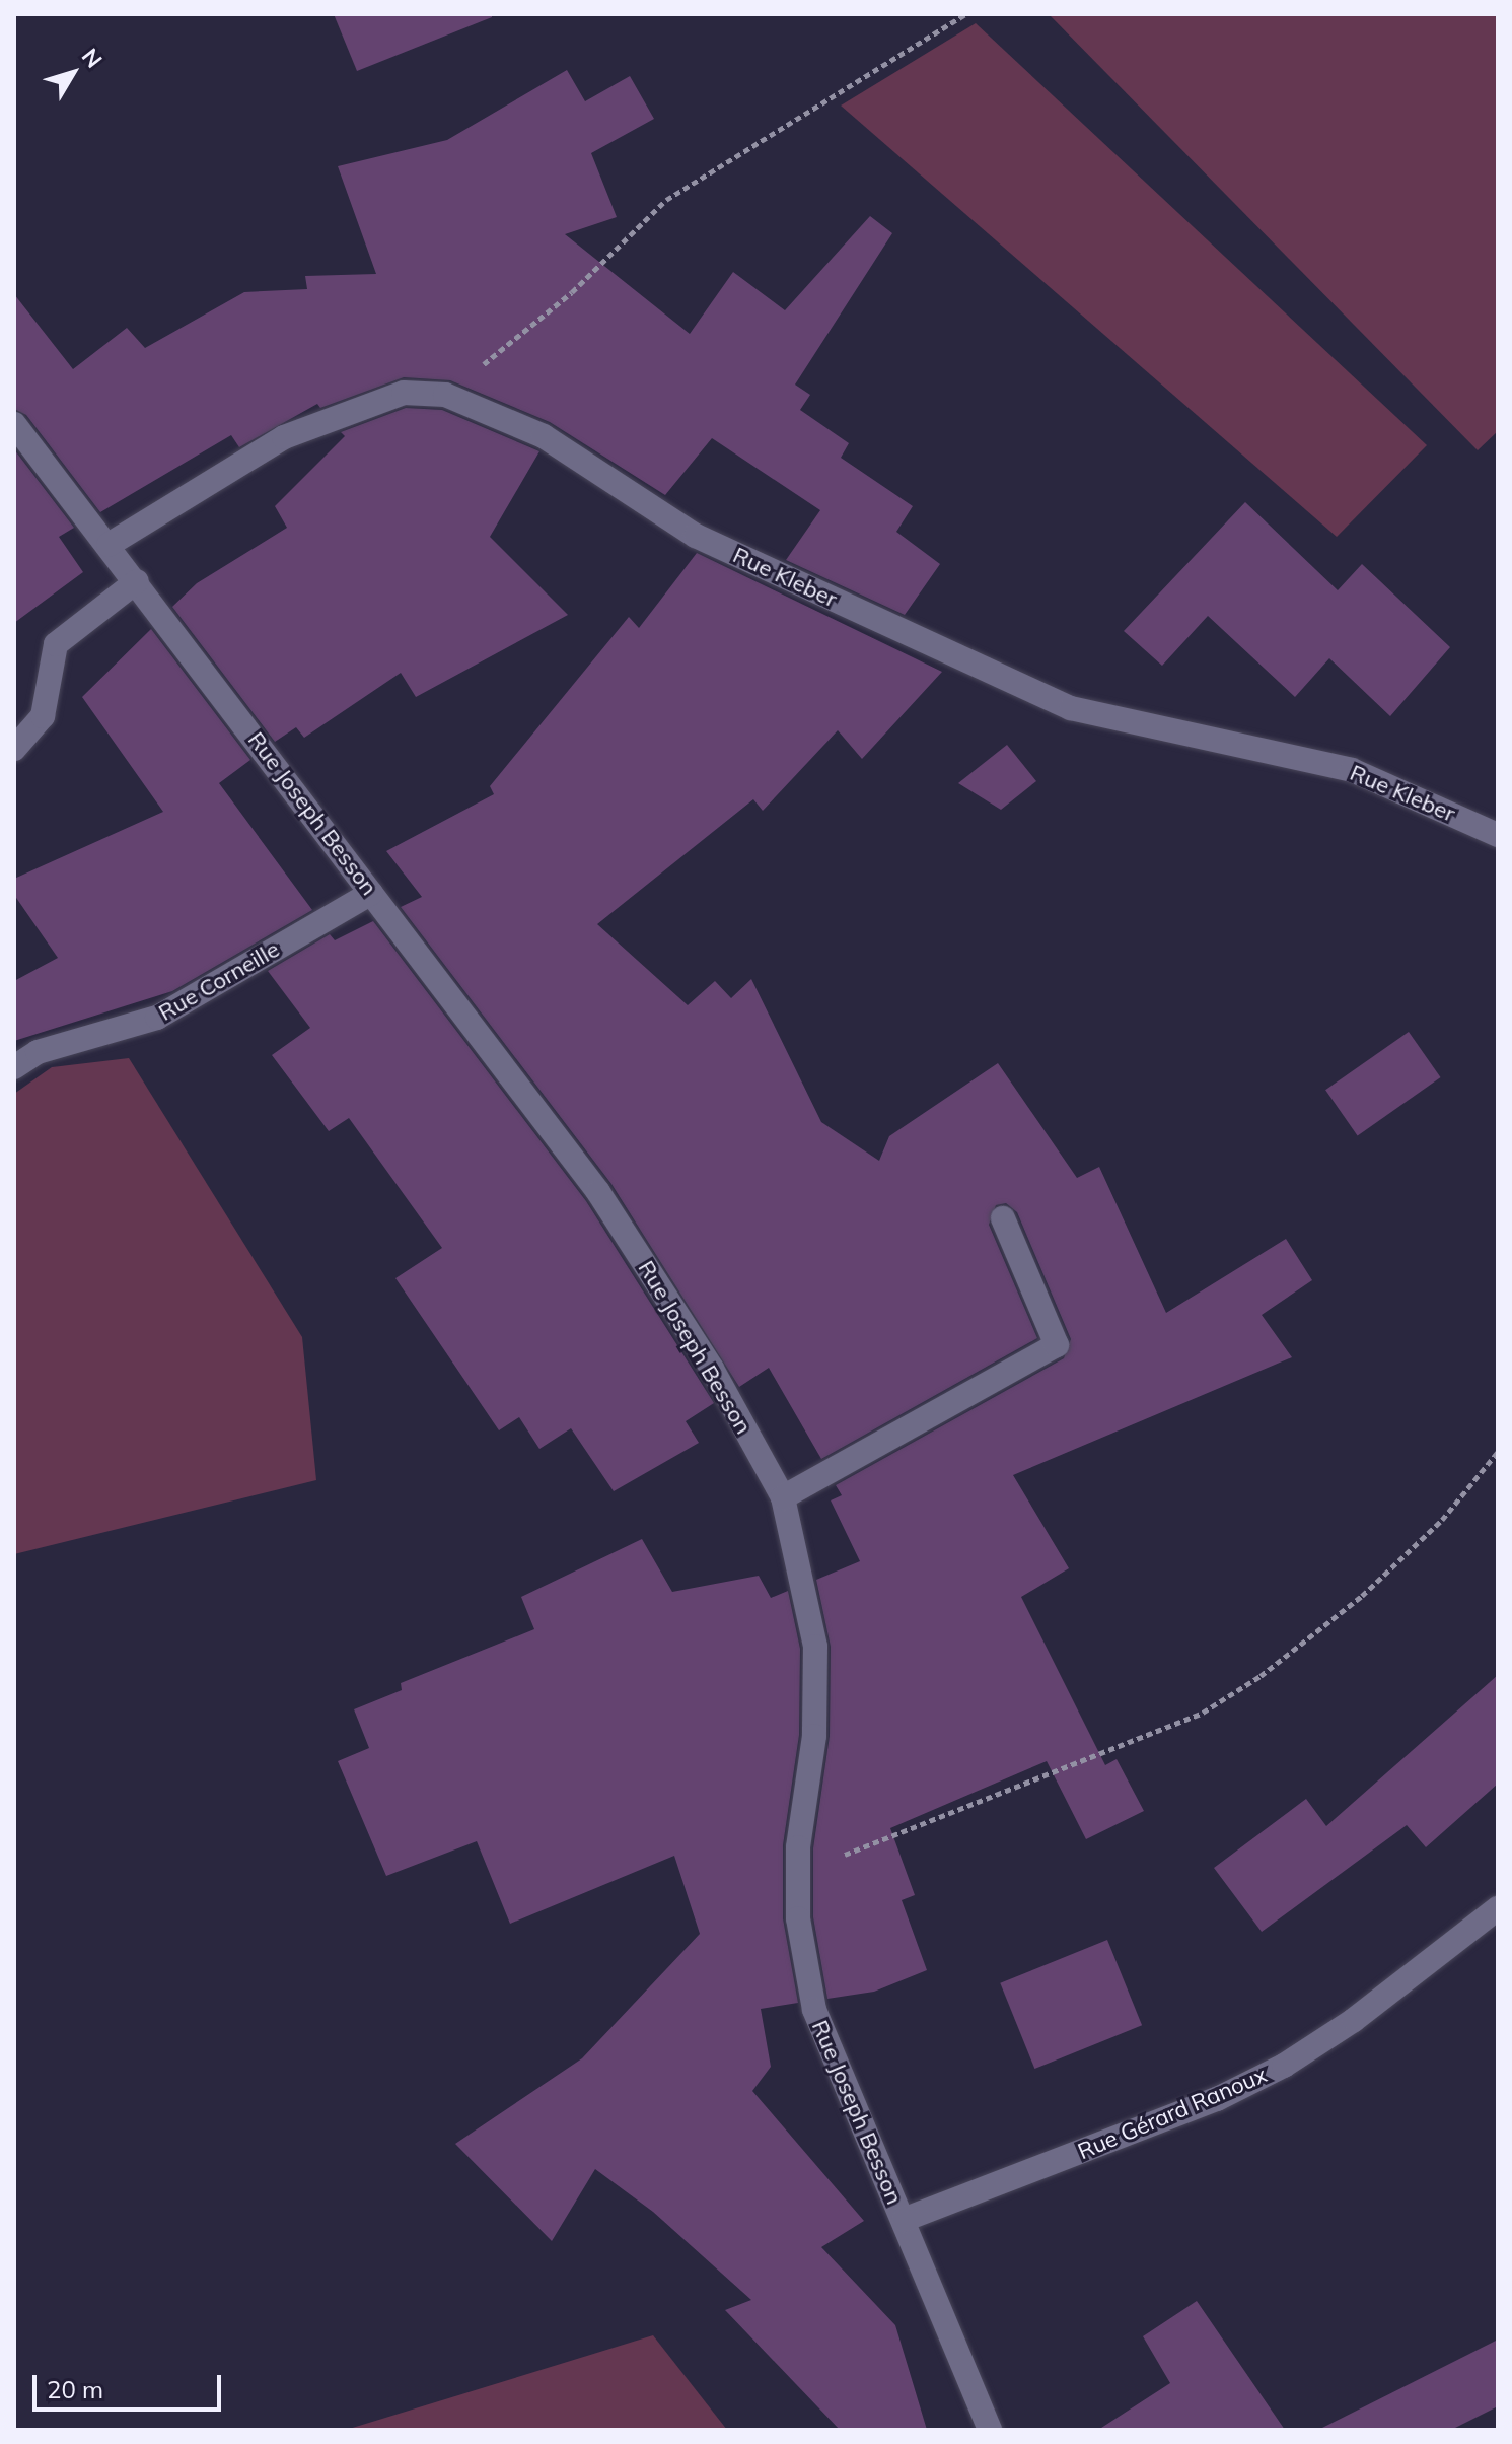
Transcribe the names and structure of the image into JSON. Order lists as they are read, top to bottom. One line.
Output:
{"streets":{"street":["Rue Kleber","Rue Joseph Besson","Rue Corneille","Rue Gérard Ranoux"]},"crossings":[["Rue Kleber","Rue Joseph Besson"],["Rue Joseph Besson","Rue Corneille"],["Rue Joseph Besson","Rue Gérard Ranoux"]],"scale_bar":"20 m","north":"top right"}
